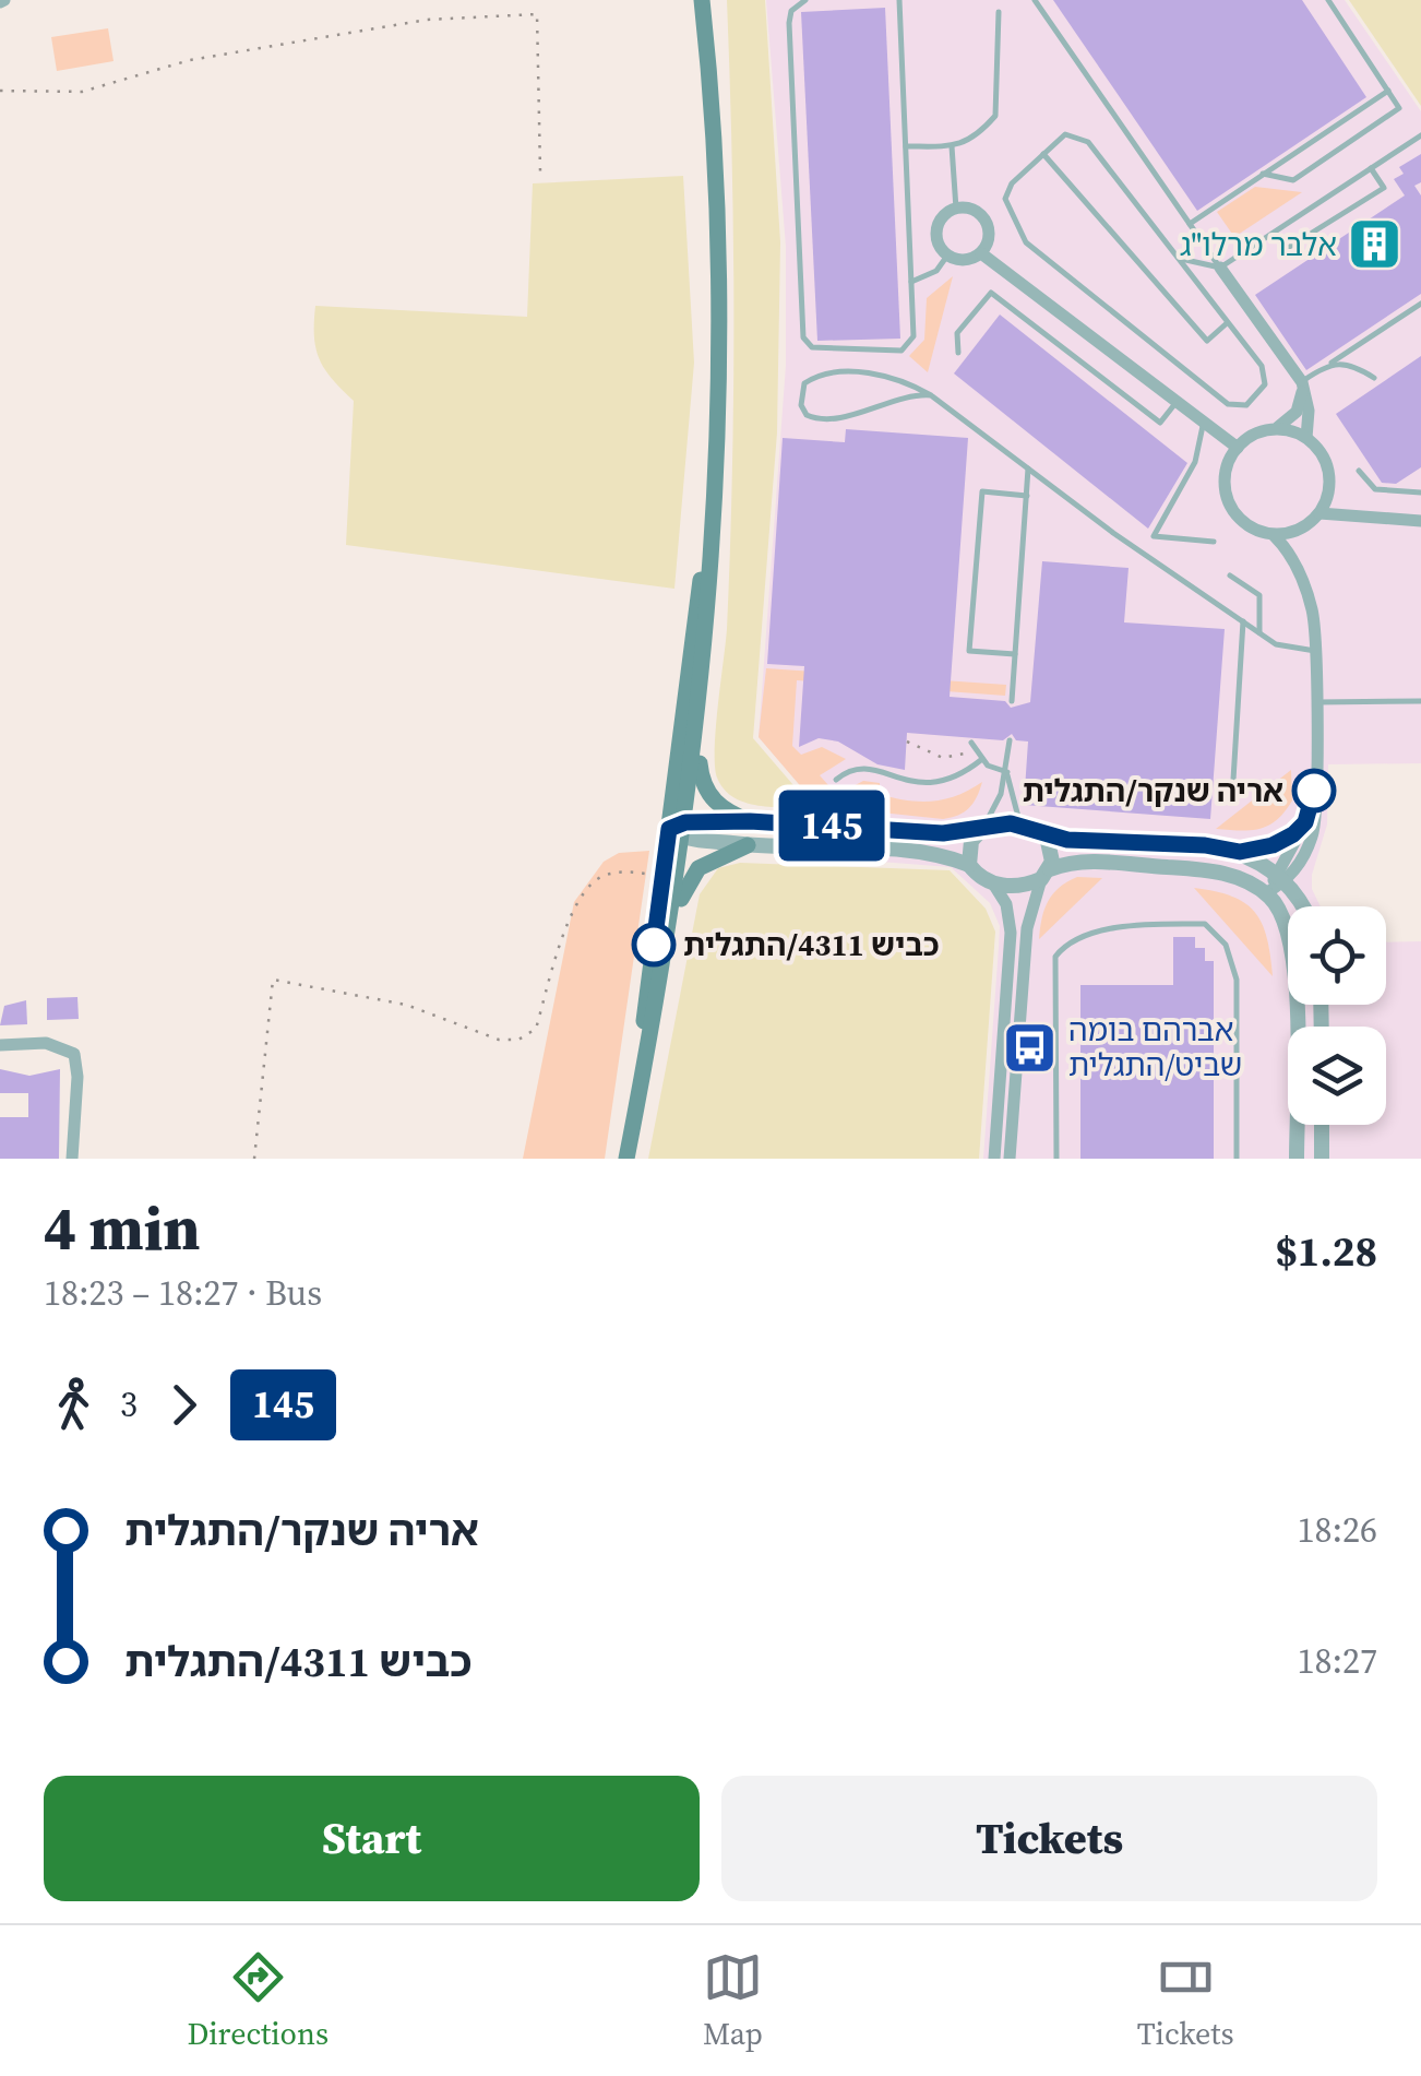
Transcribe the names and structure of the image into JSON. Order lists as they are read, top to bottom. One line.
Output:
{"places":{"building":["אלבר מרלו\"ג"],"other":["אריה שנקר/התגלית","כביש 4311/התגלית"],"bus stop":["אברהם בומה שביט/התגלית"]},"lines":["bus line 145"],"page":{"on_map":"145","heading":["4 min","18:23 – 18:27 · Bus","$1.28"],"legs":["3","145"],"list":[{"name":"אריה שנקר/התגלית","value":"18:26"},{"name":"כביש 4311/התגלית","value":"18:27"}],"buttons":["Start","Tickets"],"tabs":["Directions","Map","Tickets"]}}
